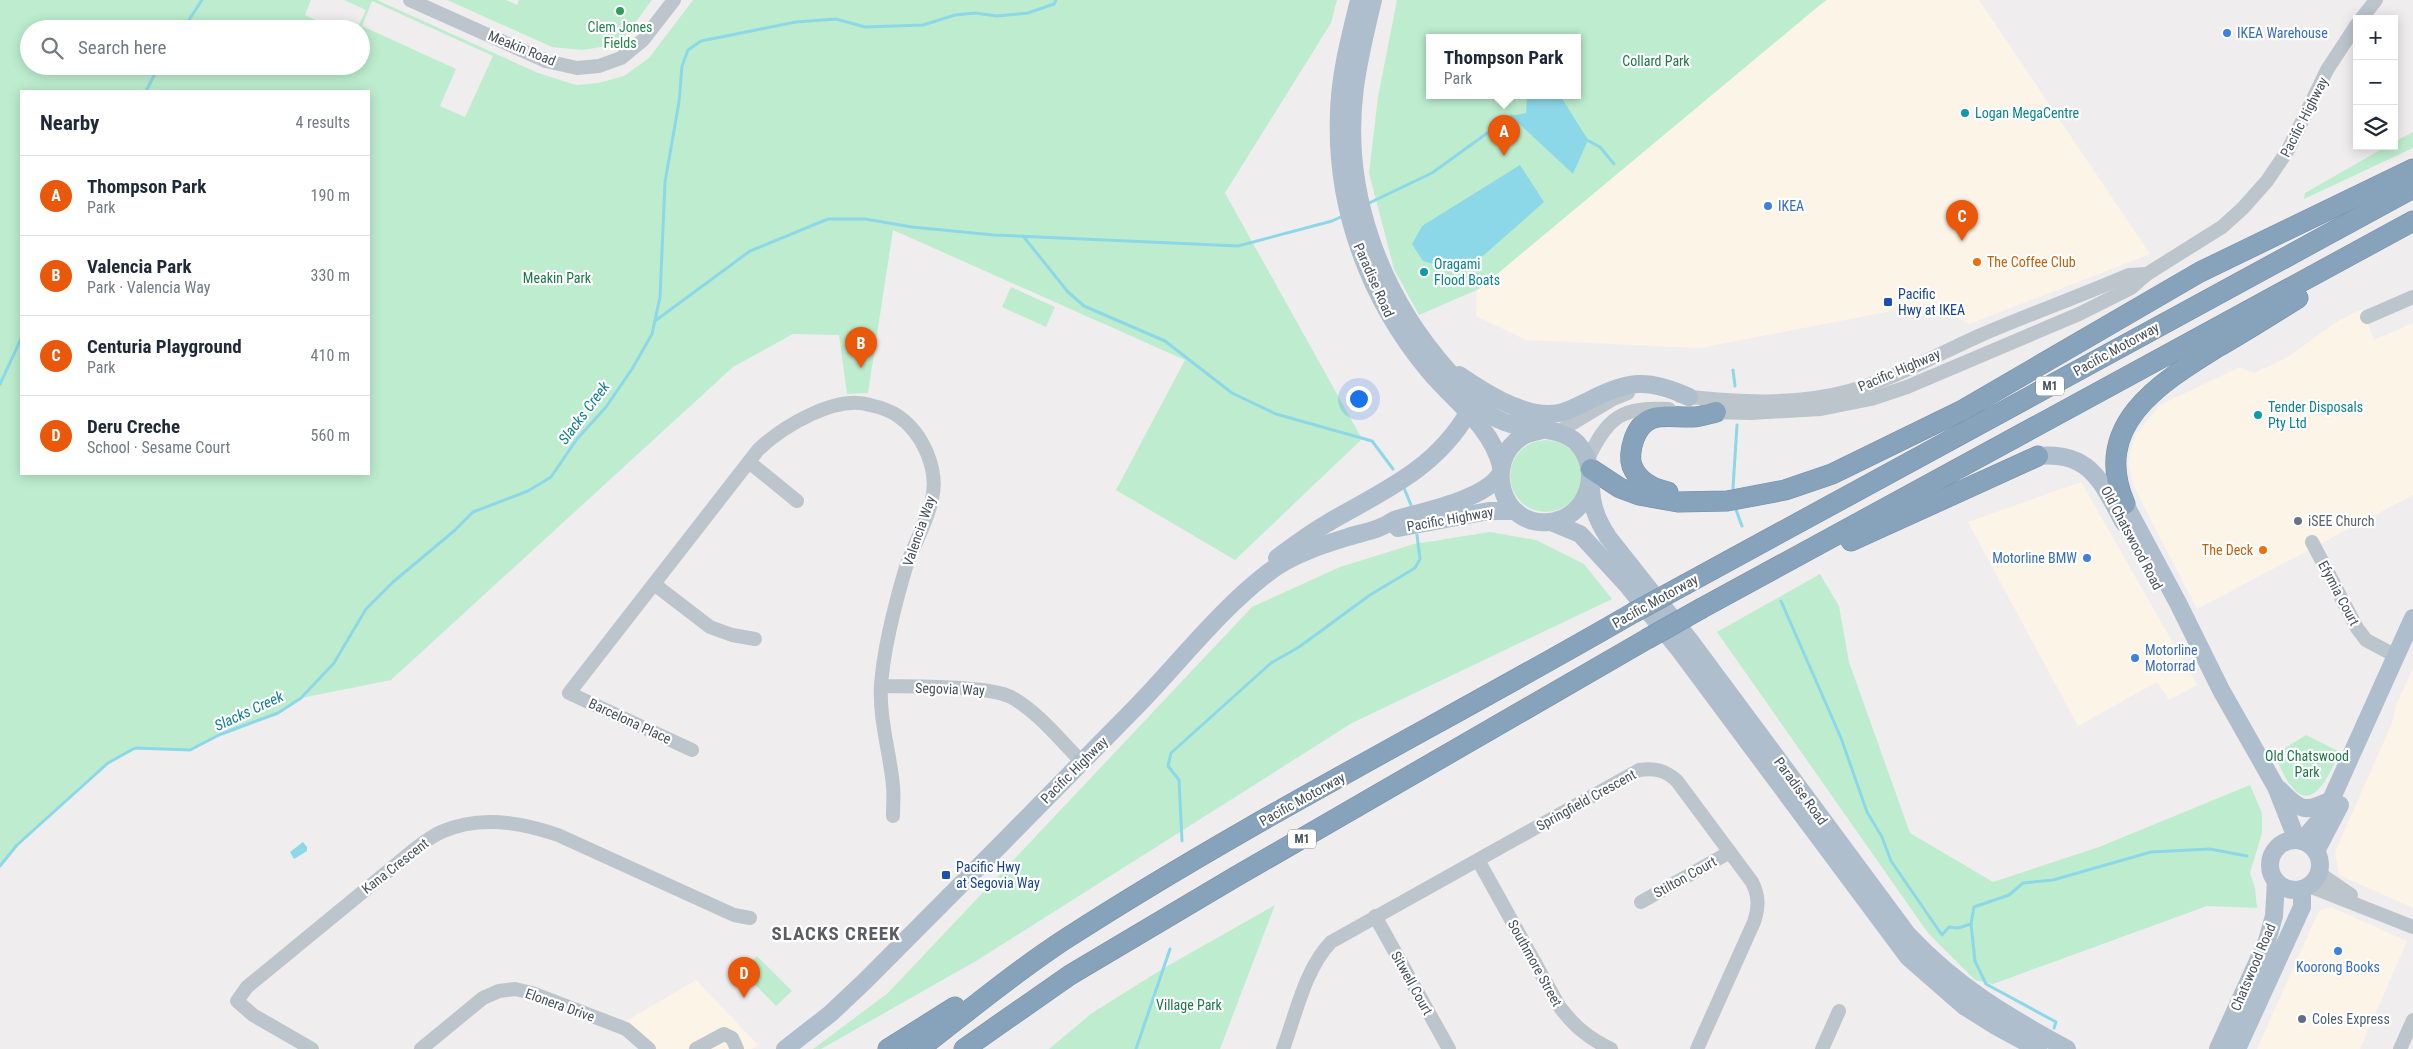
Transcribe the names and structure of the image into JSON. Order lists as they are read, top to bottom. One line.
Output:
{"streets":{"highway":["Pacific Motorway","M1"],"main road":["Pacific Highway","Paradise Road","Old Chatswood Road","Chatswood Road"],"street":["Meakin Road","Valencia Way","Efymia Court","Segovia Way","Barcelona Place","Springfield Crescent","Kana Crescent","Stilton Court","Southmore Street","Sitwell Court","Elonera Drive"]},"crossings":[["Pacific Highway","Paradise Road"],["Pacific Highway","Segovia Way"],["Valencia Way","Segovia Way"],["Valencia Way","Barcelona Place"],["Old Chatswood Road","Chatswood Road"],["Springfield Crescent","Stilton Court"],["Springfield Crescent","Southmore Street"],["Springfield Crescent","Sitwell Court"]],"districts":["SLACKS CREEK"],"water":["Slacks Creek"],"parks":["Collard Park","Meakin Park","Old Chatswood Park","Village Park"],"places":{"other":["Clem Jones Fields","IKEA Warehouse","Logan MegaCentre","IKEA","The Coffee Club","Oragami Flood Boats","Tender Disposals Pty Ltd","iSEE Church","The Deck","Motorline BMW","Motorline Motorrad","Koorong Books","Coles Express"],"transit":["Pacific Hwy at IKEA","Pacific Hwy at Segovia Way"]},"page":{"map_buttons":["+","−"],"search":"Search here","popup":["Thompson Park","Park"],"heading":["Nearby","4 results"],"pins":["A","C","B","D"],"list":[{"mark":"A","name":"Thompson Park","note":"Park","value":"190 m"},{"mark":"B","name":"Valencia Park","note":"Park · Valencia Way","value":"330 m"},{"mark":"C","name":"Centuria Playground","note":"Park","value":"410 m"},{"mark":"D","name":"Deru Creche","note":"School · Sesame Court","value":"560 m"}]}}
